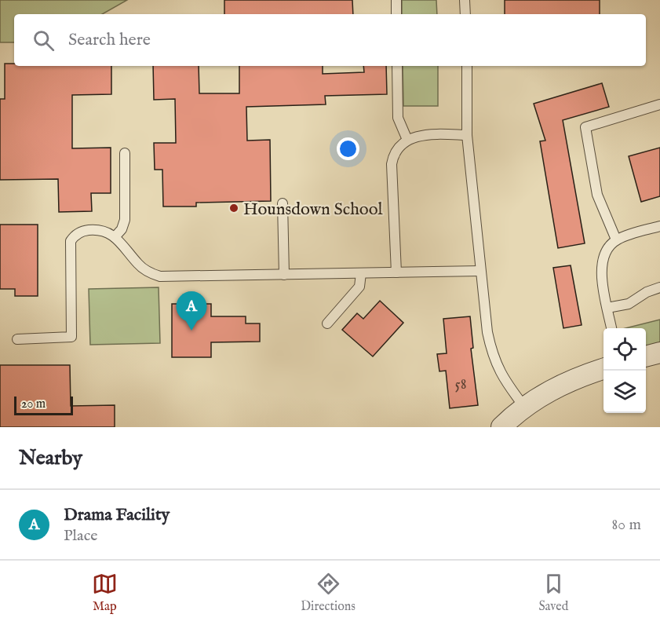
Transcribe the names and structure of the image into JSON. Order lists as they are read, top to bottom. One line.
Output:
{"places":["Hounsdown School"],"house_numbers":["58"],"scale_bar":"20 m","page":{"search":"Search here","pins":"A","scale":"20 m","heading":"Nearby","list":[{"mark":"A","name":"Drama Facility","note":"Place","value":"80 m"}],"nav":["Map","Directions","Saved"]}}
